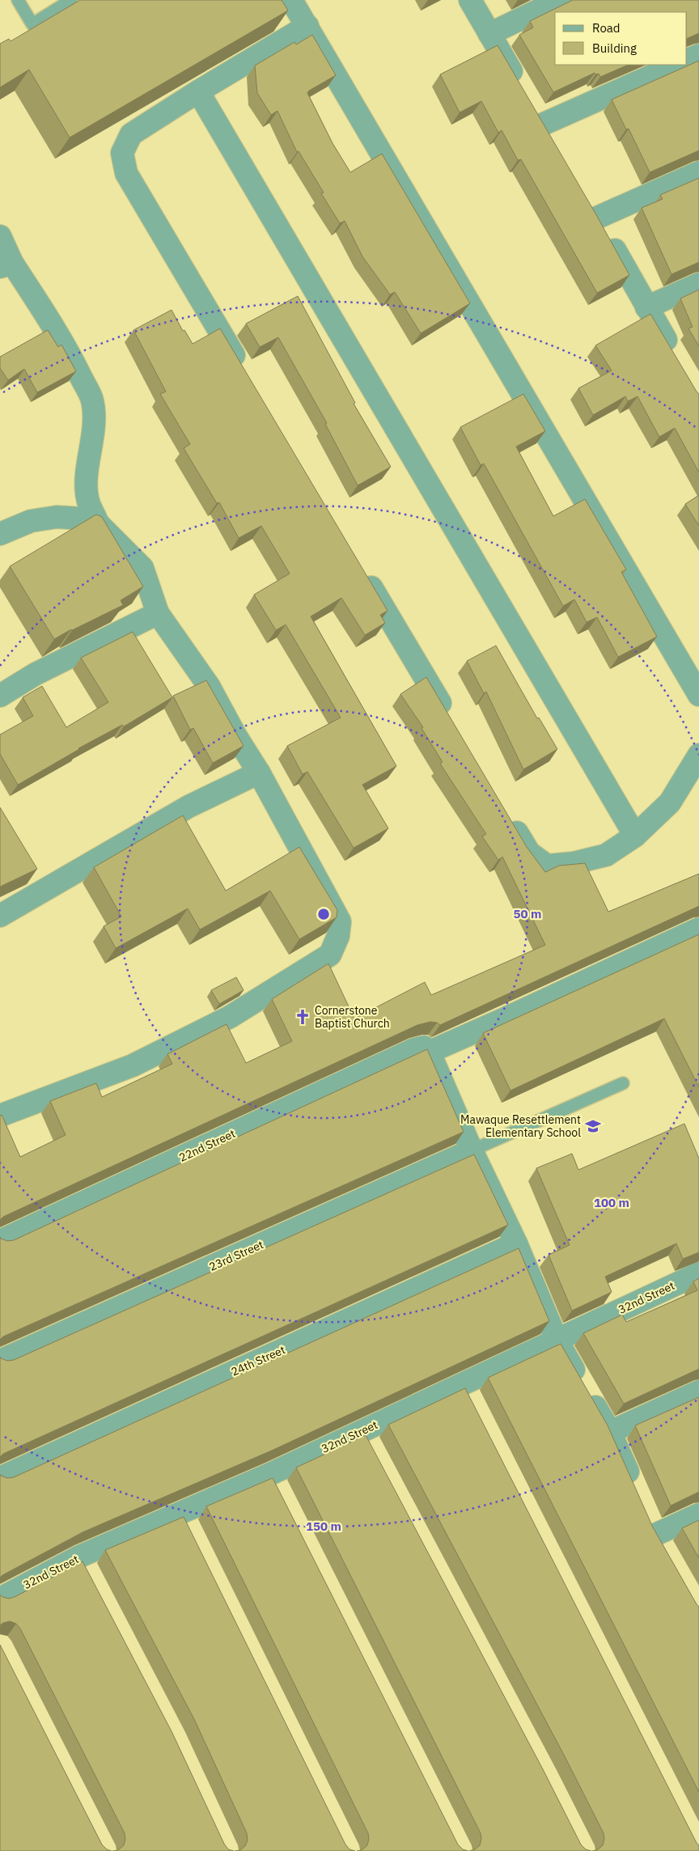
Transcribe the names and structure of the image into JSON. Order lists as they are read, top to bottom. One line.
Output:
{"streets":{"street":["22nd Street","23rd Street","32nd Street","24th Street"]},"places":{"church":["Cornerstone Baptist Church"],"school or university":["Mawaque Resettlement Elementary School"]},"legend":["Road","Building"],"rings":["50 m","100 m","150 m"]}
